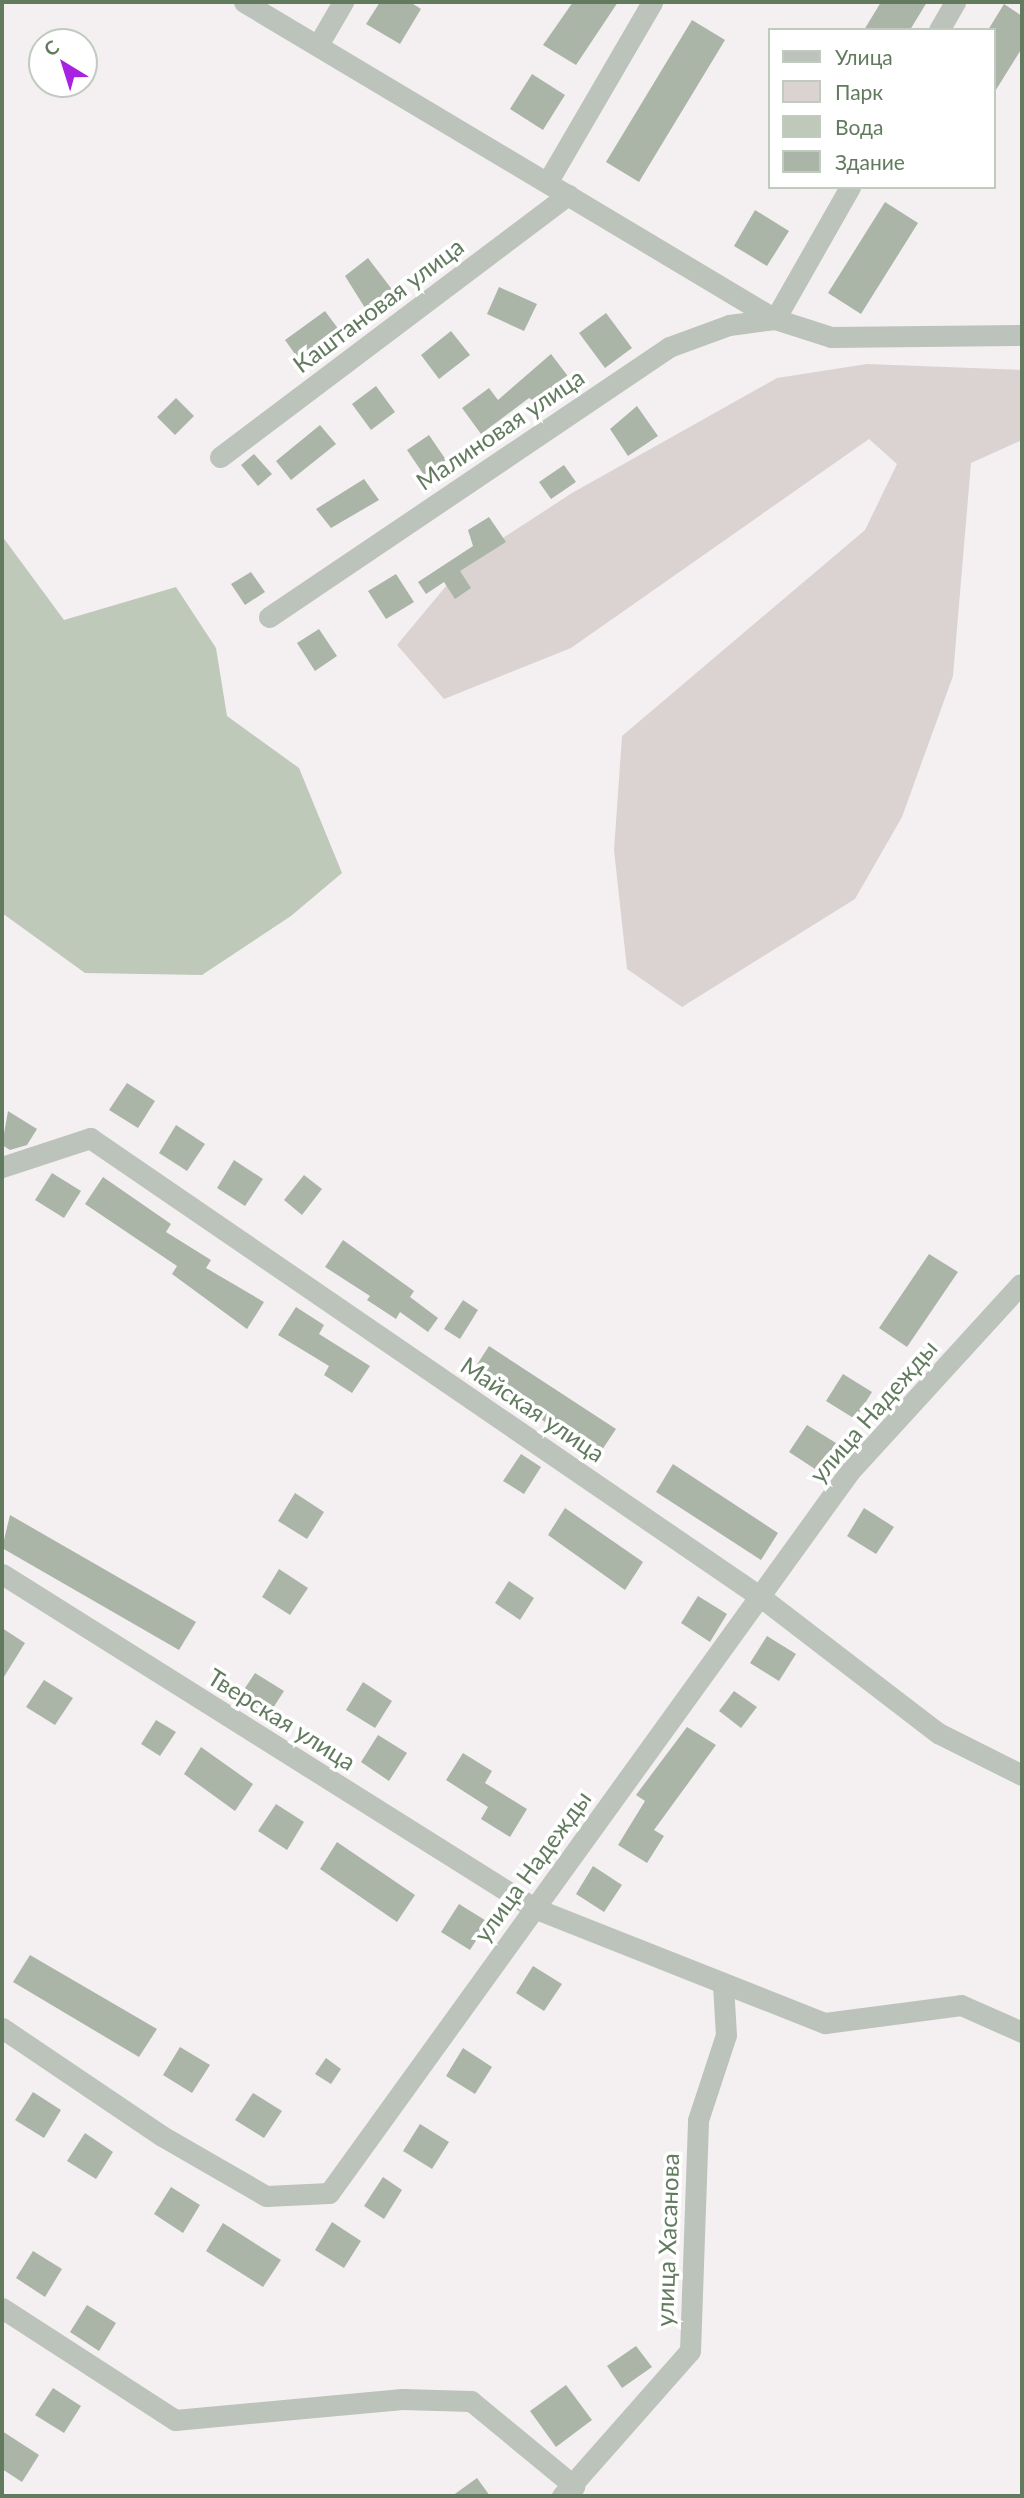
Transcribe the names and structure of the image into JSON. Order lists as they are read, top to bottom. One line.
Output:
{"streets":{"street":["Каштановая улица","Малиновая улица","Майская улица","улица Надежды","Тверская улица","улица Хасанова"]},"crossings":[["Майская улица","улица Надежды"],["улица Надежды","Тверская улица"],["Тверская улица","улица Хасанова"]],"legend":["Улица","Парк","Вода","Здание"],"north":"top left"}
